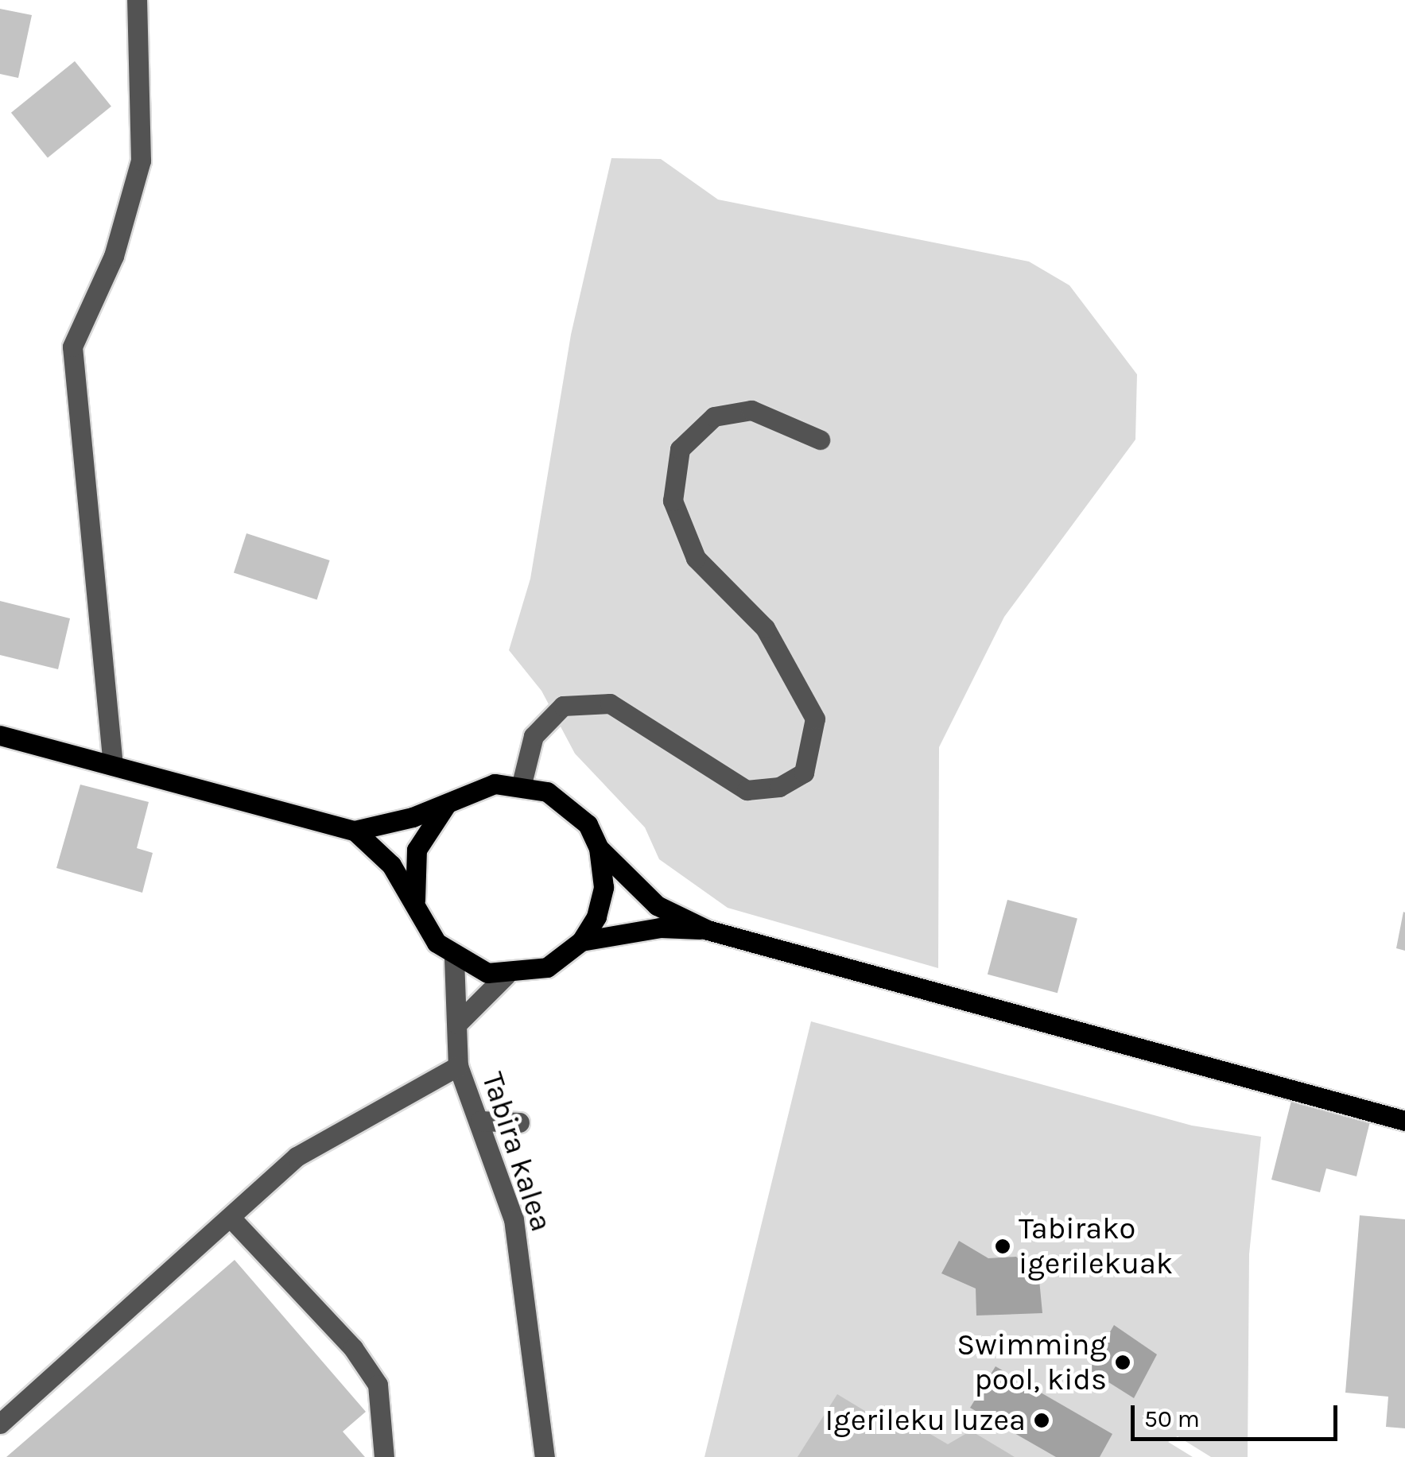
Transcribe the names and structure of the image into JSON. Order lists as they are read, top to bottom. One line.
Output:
{"streets":{"street":["Tabira kalea"]},"places":["Tabirako igerilekuak","Swimming pool, kids","Igerileku luzea"],"scale_bar":"50 m"}
